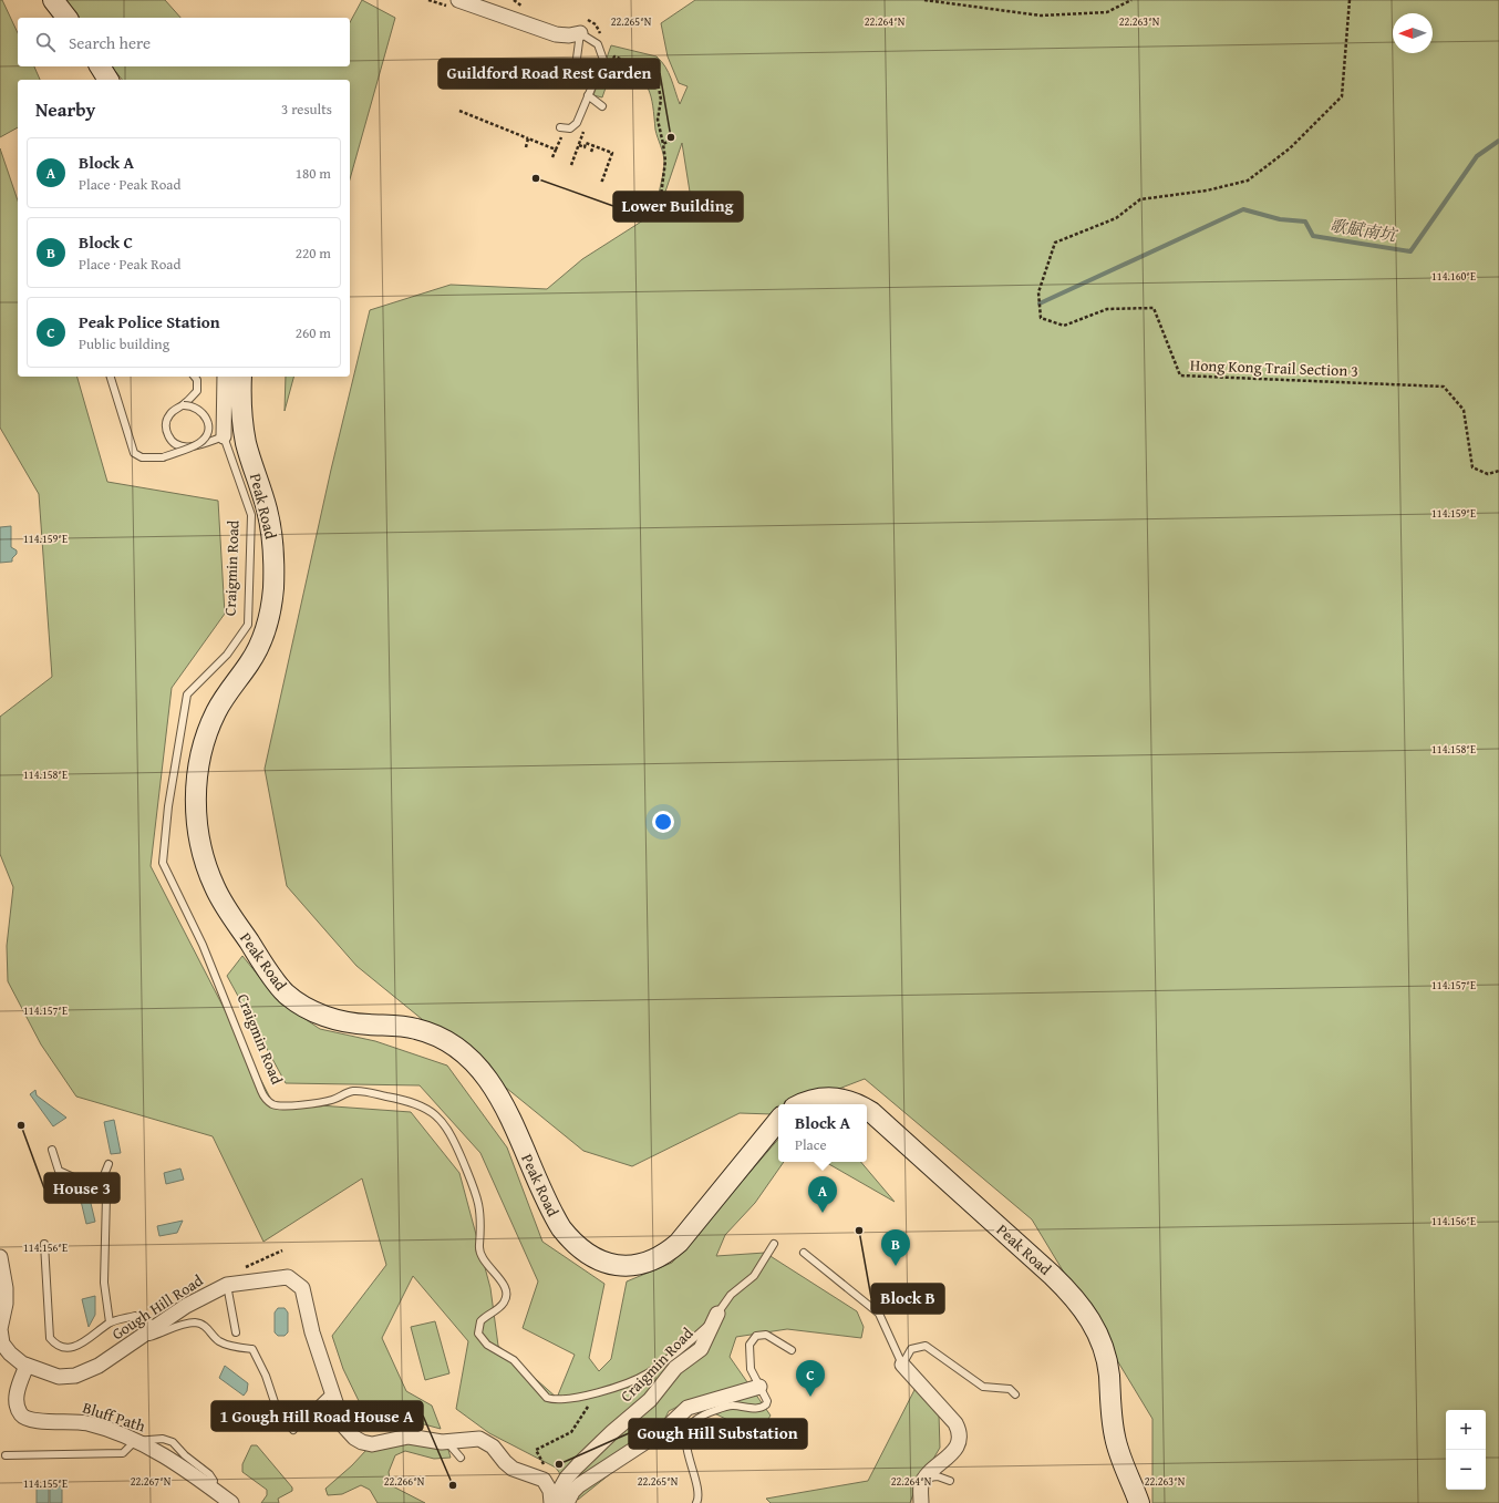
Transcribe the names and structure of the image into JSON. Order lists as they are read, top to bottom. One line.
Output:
{"streets":{"main road":["Peak Road"],"street":["Craigmin Road","Gough Hill Road","Bluff Path"],"path":["Hong Kong Trail Section 3"]},"crossings":[["Craigmin Road","Gough Hill Road"],["Gough Hill Road","Bluff Path"]],"water":["歌賦南坑"],"places":["Guildford Road Rest Garden","Lower Building","House 3","Block B","Gough Hill Substation","1 Gough Hill Road House A"],"north":"left","page":{"search":"Search here","heading":["Nearby","3 results"],"list":[{"mark":"A","name":"Block A","note":"Place · Peak Road","value":"180 m"},{"mark":"B","name":"Block C","note":"Place · Peak Road","value":"220 m"},{"mark":"C","name":"Peak Police Station","note":"Public building","value":"260 m"}],"popup":["Block A","Place"],"pins":["A","B","C"],"map_buttons":["+","−"]},"coordinates":["22.265°N","22.264°N","22.263°N","114.160°E","114.159°E","114.158°E","114.157°E","114.156°E","22.267°N","22.266°N","114.155°E"]}
